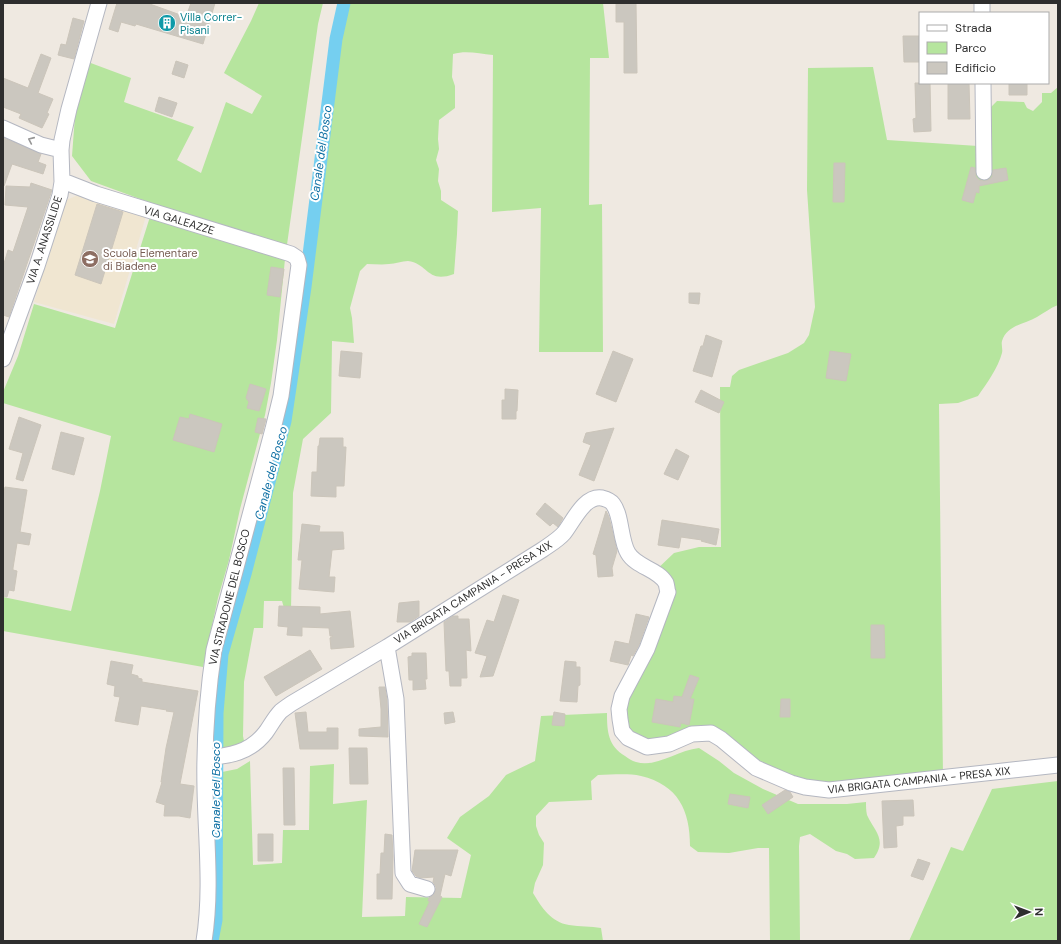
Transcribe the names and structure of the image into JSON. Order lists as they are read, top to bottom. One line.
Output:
{"streets":{"street":["VIA GALEAZZE","VIA A. ANASSILIDE","VIA BRIGATA CAMPANIA - PRESA XIX","VIA STRADONE DEL BOSCO"]},"crossings":[["VIA GALEAZZE","VIA A. ANASSILIDE"],["VIA GALEAZZE","VIA STRADONE DEL BOSCO"],["VIA BRIGATA CAMPANIA - PRESA XIX","VIA STRADONE DEL BOSCO"]],"water":["Canale del Bosco"],"places":{"building":["Villa Correr- Pisani"],"school or university":["Scuola Elementare di Biadene"]},"legend":["Strada","Parco","Edificio"],"north":"right"}
